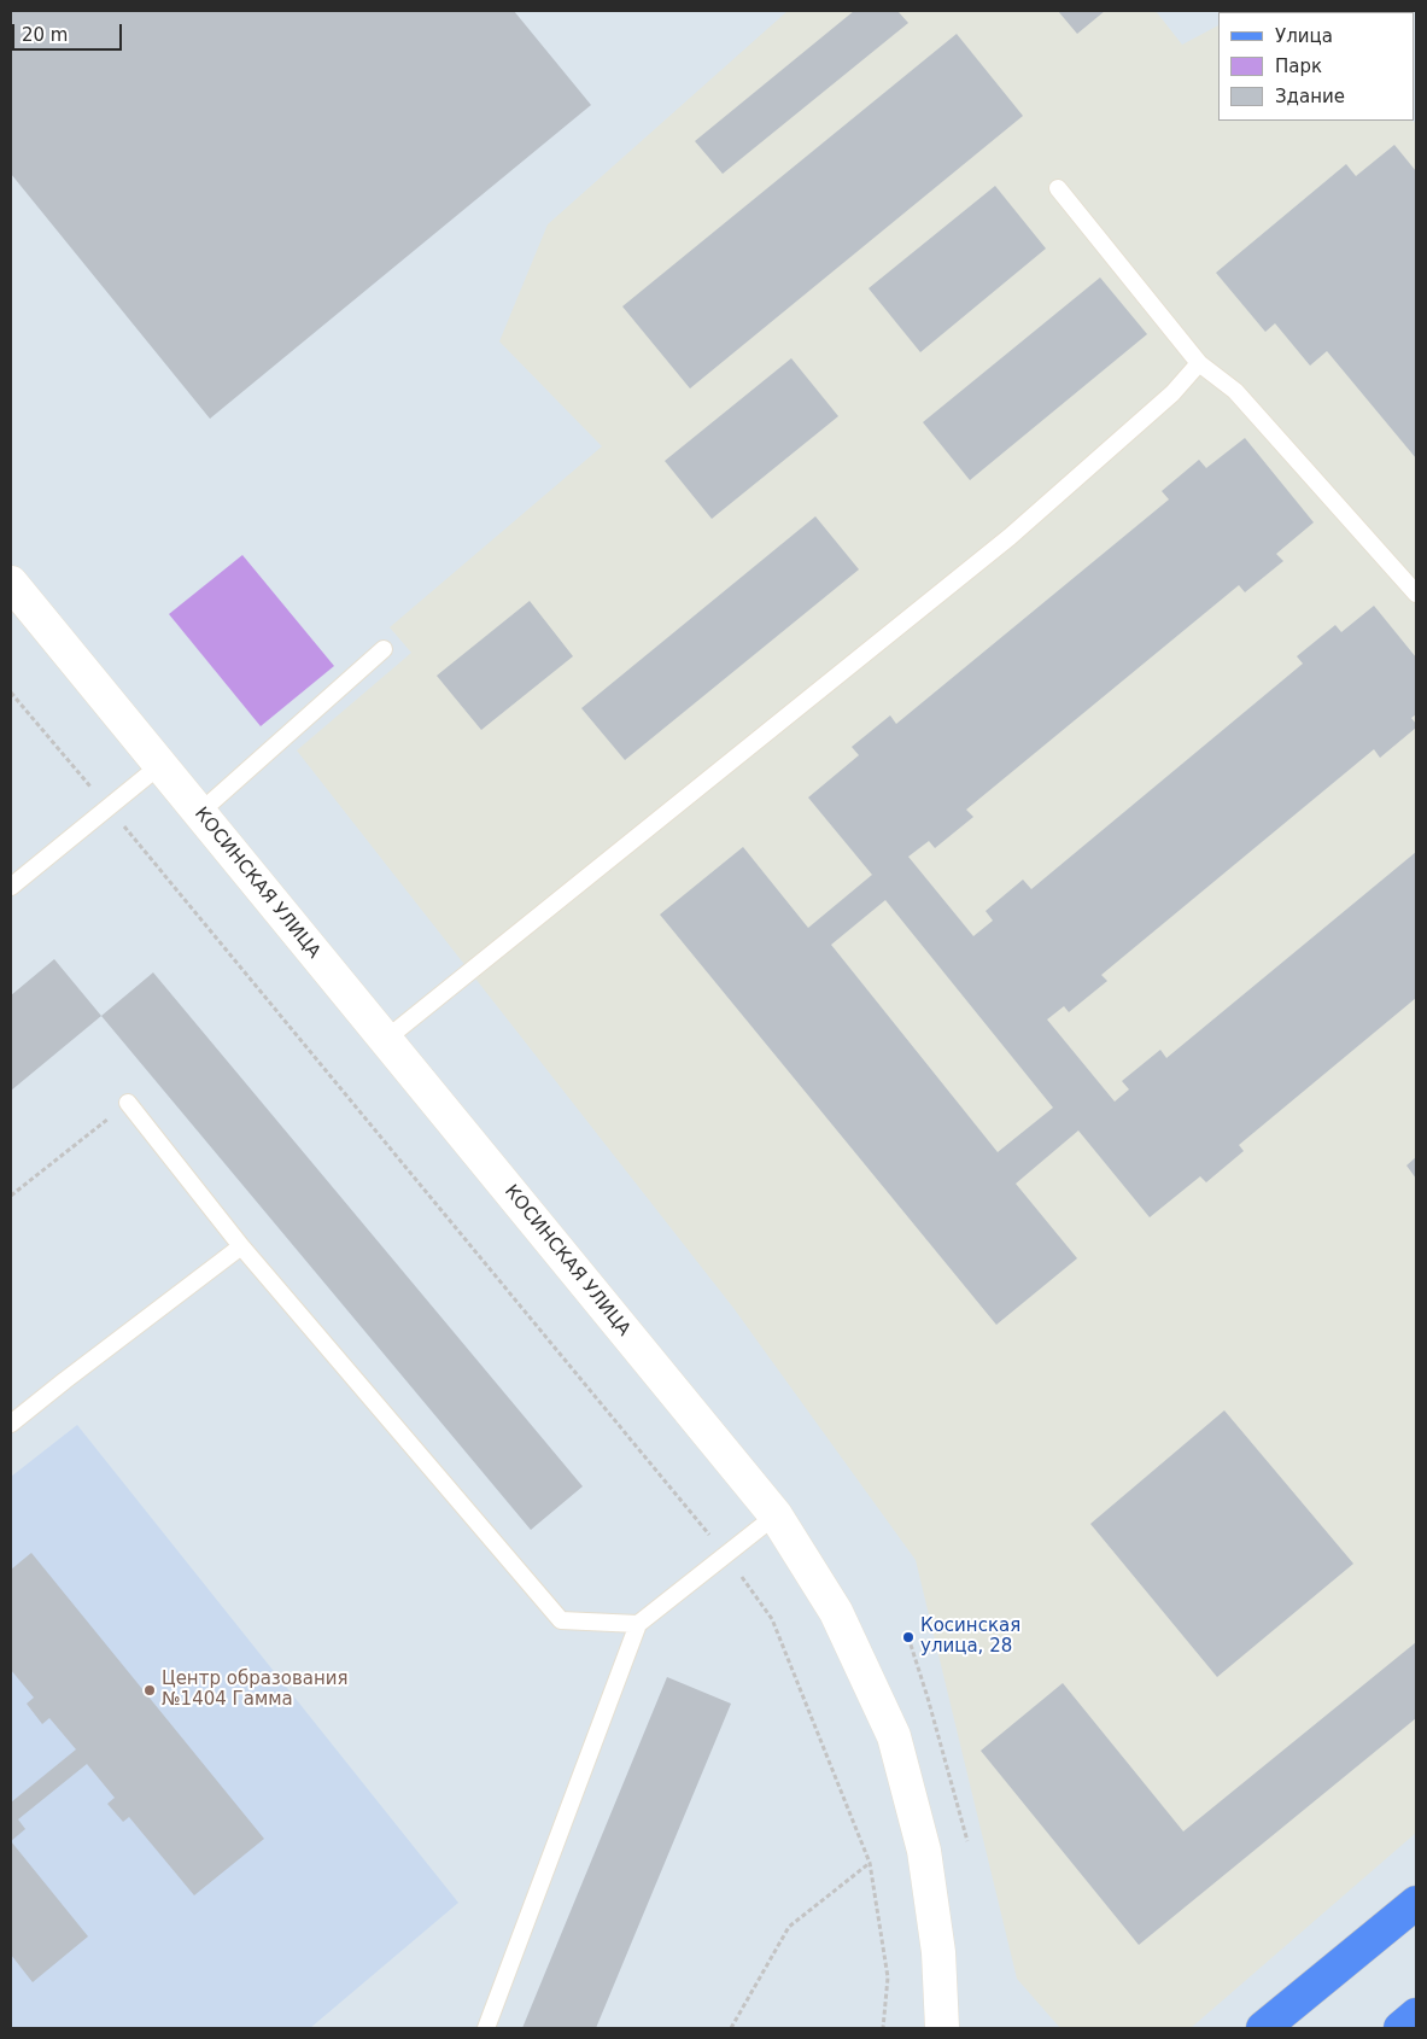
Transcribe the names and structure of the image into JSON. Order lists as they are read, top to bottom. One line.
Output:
{"streets":{"street":["КОСИНСКАЯ УЛИЦА"]},"places":["Косинская улица, 28","Центр образования №1404 Гамма"],"legend":["Улица","Парк","Здание"],"scale_bar":"20 m"}
